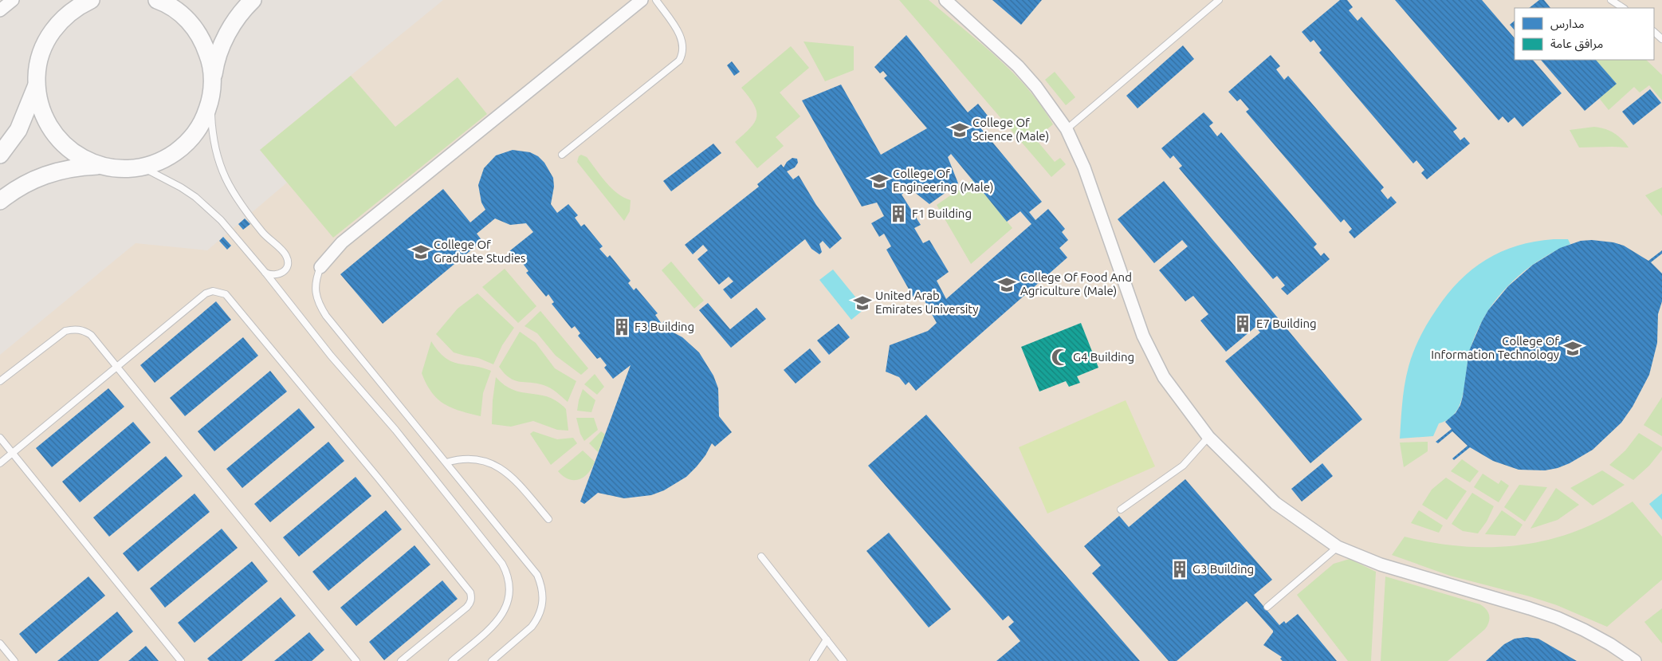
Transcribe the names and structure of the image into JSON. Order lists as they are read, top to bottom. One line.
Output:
{"places":{"school or university":["College Of Science (Male)","College Of Engineering (Male)","College Of Graduate Studies","College Of Food And Agriculture (Male)","United Arab Emirates University","College Of Information Technology"],"building":["F1 Building","E7 Building","F3 Building","G3 Building"],"mosque":["G4 Building"]},"legend":["مدارس","مرافق عامة"]}
